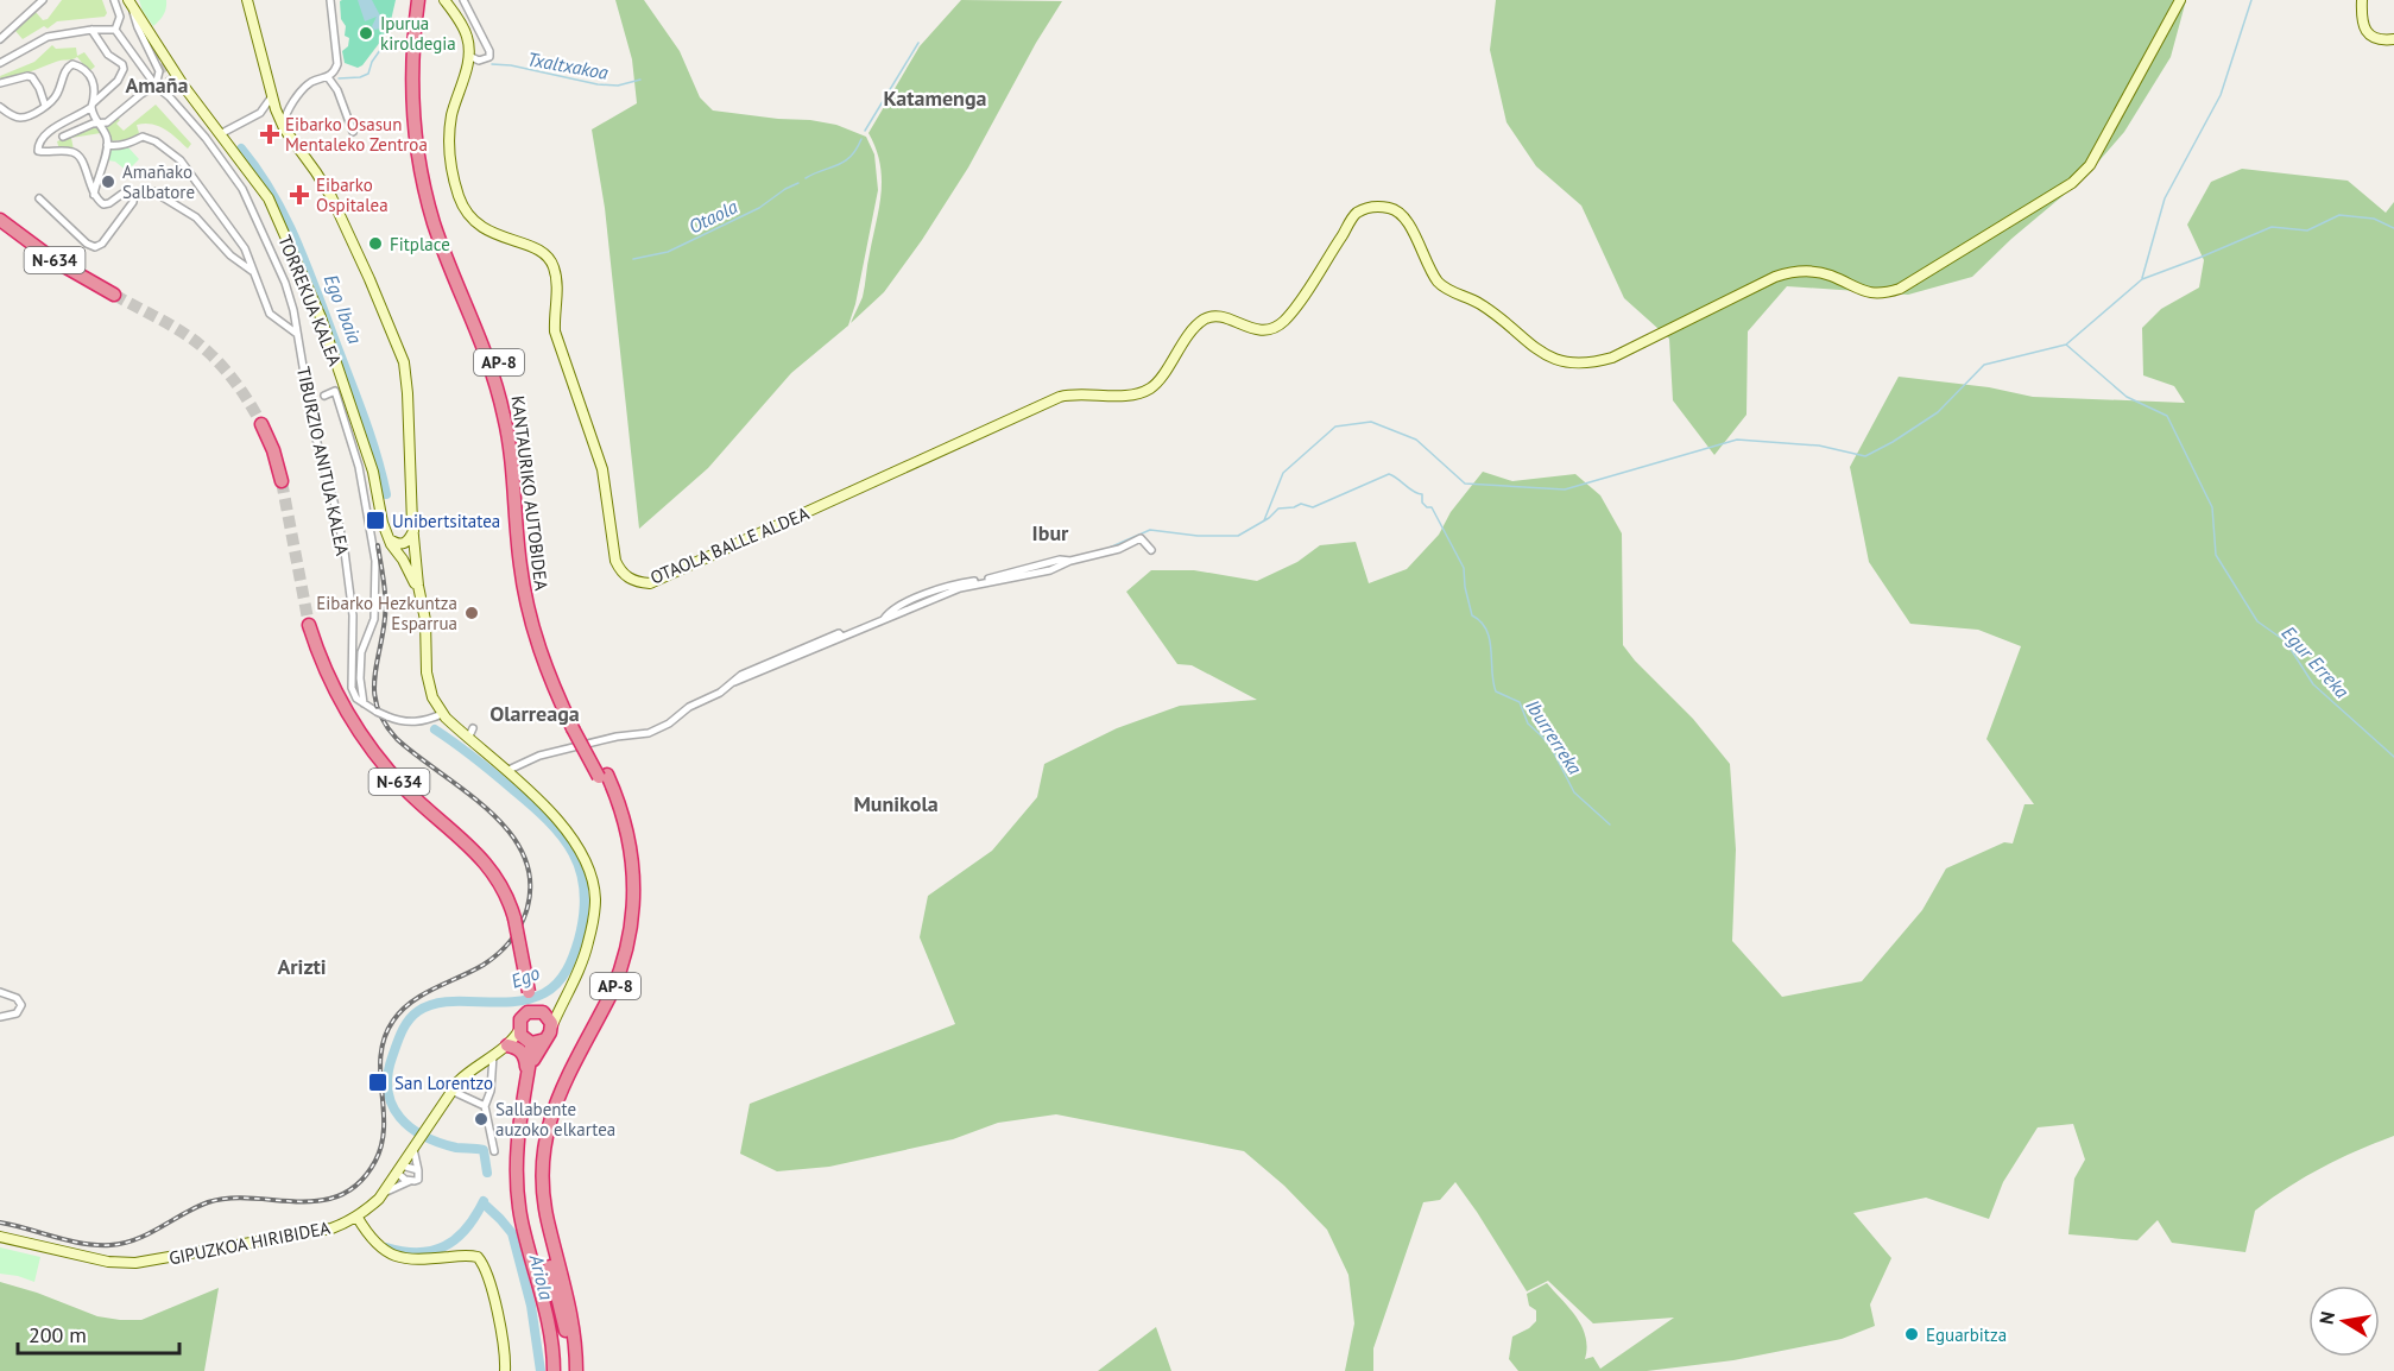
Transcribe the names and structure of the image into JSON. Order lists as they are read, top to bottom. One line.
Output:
{"streets":{"highway":["N-634","AP-8","KANTAURIKO AUTOBIDEA"],"street":["TORREKUA KALEA","TIBURZIO ANITUA KALEA","OTAOLA BALLE ALDEA","GIPUZKOA HIRIBIDEA"]},"crossings":[["AP-8","KANTAURIKO AUTOBIDEA"]],"districts":["Amaña","Katamenga","Ibur","Olarreaga","Munikola","Arizti"],"water":["Txaltxakoa","Otaola","Ego Ibaia","Egur Erreka","Iburrerreka","Ego","Ariola"],"places":{"other":["Ipurua kiroldegia","Amañako Salbatore","Fitplace","Eibarko Hezkuntza Esparrua","Sallabente auzoko elkartea","Eguarbitza"],"health":["Eibarko Osasun Mentaleko Zentroa","Eibarko Ospitalea"],"transit":["Unibertsitatea","San Lorentzo"]},"scale_bar":"200 m","north":"left"}
